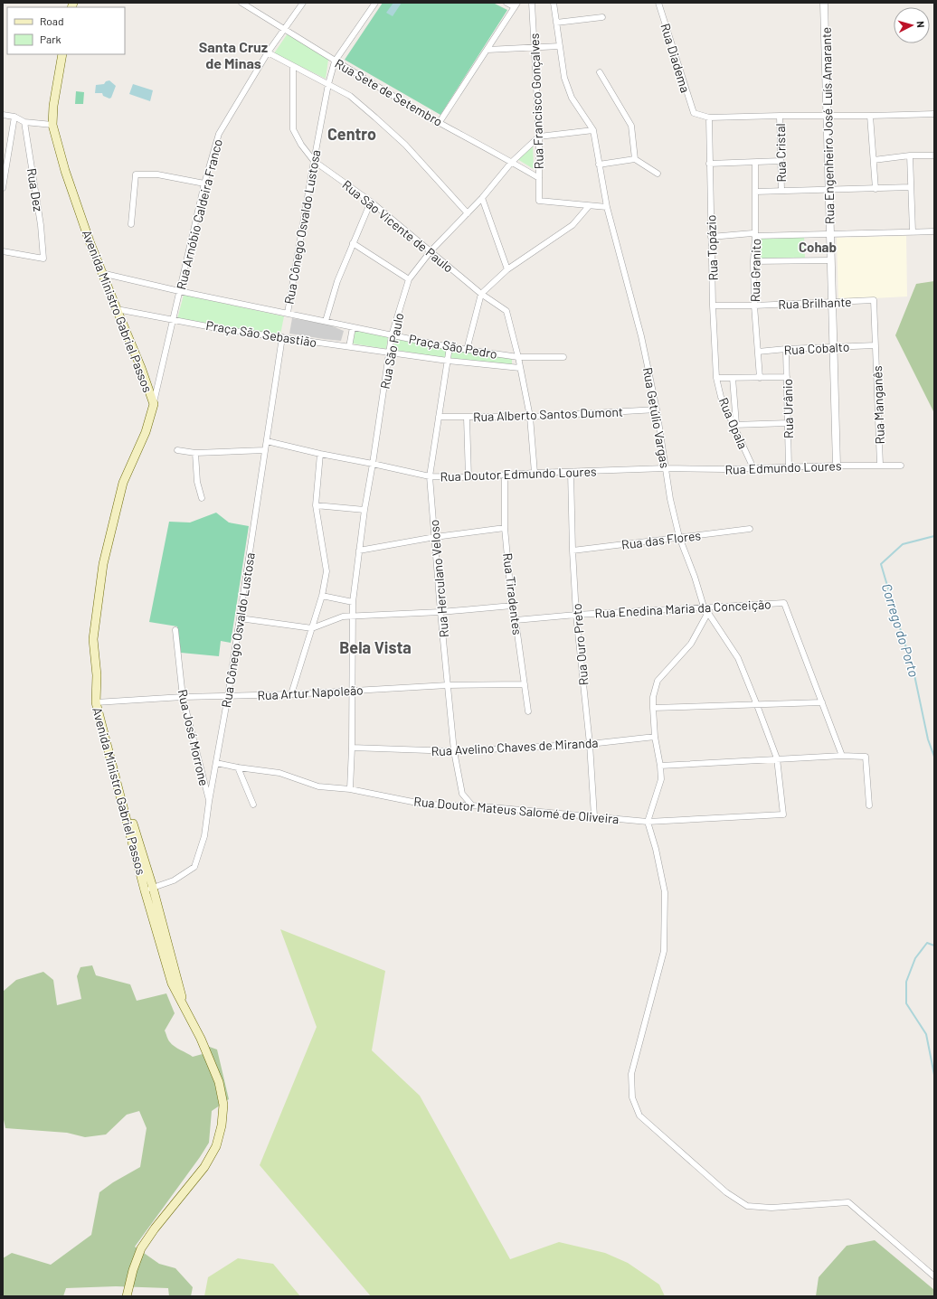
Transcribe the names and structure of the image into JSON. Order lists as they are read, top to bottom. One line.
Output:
{"streets":{"main road":["Avenida Ministro Gabriel Passos"],"street":["Rua Diadema","Rua Sete de Setembro","Rua Francisco Gonçalves","Rua Engenheiro José Luís Amarante","Rua Cristal","Rua Dez","Rua Arnóbio Caldeira Franco","Rua São Vicente de Paulo","Rua Cônego Osvaldo Lustosa","Rua Topázio","Rua Granito","Rua Brilhante","Praça São Sebastião","Praça São Pedro","Rua Cobalto","Rua São Paulo","Rua Manganês","Rua Urânio","Rua Alberto Santos Dumont","Rua Getúlio Vargas","Rua Opala","Rua Edmundo Loures","Rua Doutor Edmundo Loures","Rua das Flores","Rua Herculano Veloso","Rua Tiradentes","Rua Enedina Maria da Conceição","Rua Ouro Preto","Rua Artur Napoleão","Rua José Morrone","Rua Avelino Chaves de Miranda","Rua Doutor Mateus Salomé de Oliveira"]},"crossings":[["Rua Diadema","Rua Topázio"],["Rua Sete de Setembro","Rua Francisco Gonçalves"],["Rua Sete de Setembro","Rua Arnóbio Caldeira Franco"],["Rua Sete de Setembro","Rua Cônego Osvaldo Lustosa"],["Rua Sete de Setembro","Rua São Paulo"],["Rua Francisco Gonçalves","Rua São Paulo"],["Rua Engenheiro José Luís Amarante","Rua Brilhante"],["Rua Engenheiro José Luís Amarante","Rua Cobalto"],["Rua Engenheiro José Luís Amarante","Rua Edmundo Loures"],["Rua Arnóbio Caldeira Franco","Avenida Ministro Gabriel Passos"],["Rua Arnóbio Caldeira Franco","Praça São Sebastião"],["Rua São Vicente de Paulo","Rua Cônego Osvaldo Lustosa"],["Rua São Vicente de Paulo","Praça São Sebastião"],["Rua São Vicente de Paulo","Praça São Pedro"],["Rua São Vicente de Paulo","Rua São Paulo"],["Rua São Vicente de Paulo","Rua Alberto Santos Dumont"],["Rua São Vicente de Paulo","Rua Doutor Edmundo Loures"],["Rua Cônego Osvaldo Lustosa","Avenida Ministro Gabriel Passos"],["Rua Cônego Osvaldo Lustosa","Praça São Sebastião"],["Rua Cônego Osvaldo Lustosa","Rua Doutor Edmundo Loures"],["Rua Cônego Osvaldo Lustosa","Rua Artur Napoleão"],["Rua Cônego Osvaldo Lustosa","Rua José Morrone"],["Rua Cônego Osvaldo Lustosa","Rua Doutor Mateus Salomé de Oliveira"],["Rua Topázio","Rua Brilhante"],["Rua Topázio","Rua Opala"],["Rua Granito","Rua Brilhante"],["Rua Granito","Rua Cobalto"],["Rua Brilhante","Rua Manganês"],["Avenida Ministro Gabriel Passos","Praça São Sebastião"],["Avenida Ministro Gabriel Passos","Rua Artur Napoleão"],["Praça São Sebastião","Praça São Pedro"],["Praça São Sebastião","Rua São Paulo"],["Praça São Sebastião","Rua Herculano Veloso"],["Praça São Pedro","Rua São Paulo"],["Praça São Pedro","Rua Herculano Veloso"],["Rua Cobalto","Rua Manganês"],["Rua Cobalto","Rua Urânio"],["Rua São Paulo","Rua Doutor Edmundo Loures"],["Rua São Paulo","Rua Artur Napoleão"],["Rua São Paulo","Rua Avelino Chaves de Miranda"],["Rua São Paulo","Rua Doutor Mateus Salomé de Oliveira"],["Rua Manganês","Rua Edmundo Loures"],["Rua Urânio","Rua Edmundo Loures"],["Rua Alberto Santos Dumont","Rua Getúlio Vargas"],["Rua Alberto Santos Dumont","Rua Herculano Veloso"],["Rua Getúlio Vargas","Rua Edmundo Loures"],["Rua Getúlio Vargas","Rua Doutor Edmundo Loures"],["Rua Getúlio Vargas","Rua das Flores"],["Rua Getúlio Vargas","Rua Enedina Maria da Conceição"],["Rua Getúlio Vargas","Rua Avelino Chaves de Miranda"],["Rua Getúlio Vargas","Rua Doutor Mateus Salomé de Oliveira"],["Rua Opala","Rua Edmundo Loures"],["Rua Edmundo Loures","Rua Doutor Edmundo Loures"],["Rua Doutor Edmundo Loures","Rua Herculano Veloso"],["Rua Doutor Edmundo Loures","Rua Tiradentes"],["Rua Doutor Edmundo Loures","Rua Ouro Preto"],["Rua das Flores","Rua Ouro Preto"],["Rua Herculano Veloso","Rua Artur Napoleão"],["Rua Herculano Veloso","Rua Avelino Chaves de Miranda"],["Rua Herculano Veloso","Rua Doutor Mateus Salomé de Oliveira"],["Rua Tiradentes","Rua Enedina Maria da Conceição"],["Rua Tiradentes","Rua Artur Napoleão"],["Rua Enedina Maria da Conceição","Rua Ouro Preto"],["Rua Ouro Preto","Rua Avelino Chaves de Miranda"],["Rua Ouro Preto","Rua Doutor Mateus Salomé de Oliveira"],["Rua Artur Napoleão","Rua José Morrone"]],"districts":["Santa Cruz de Minas","Centro","Cohab","Bela Vista"],"water":["Corrego do Porto"],"legend":["Road","Park"],"north":"right"}
